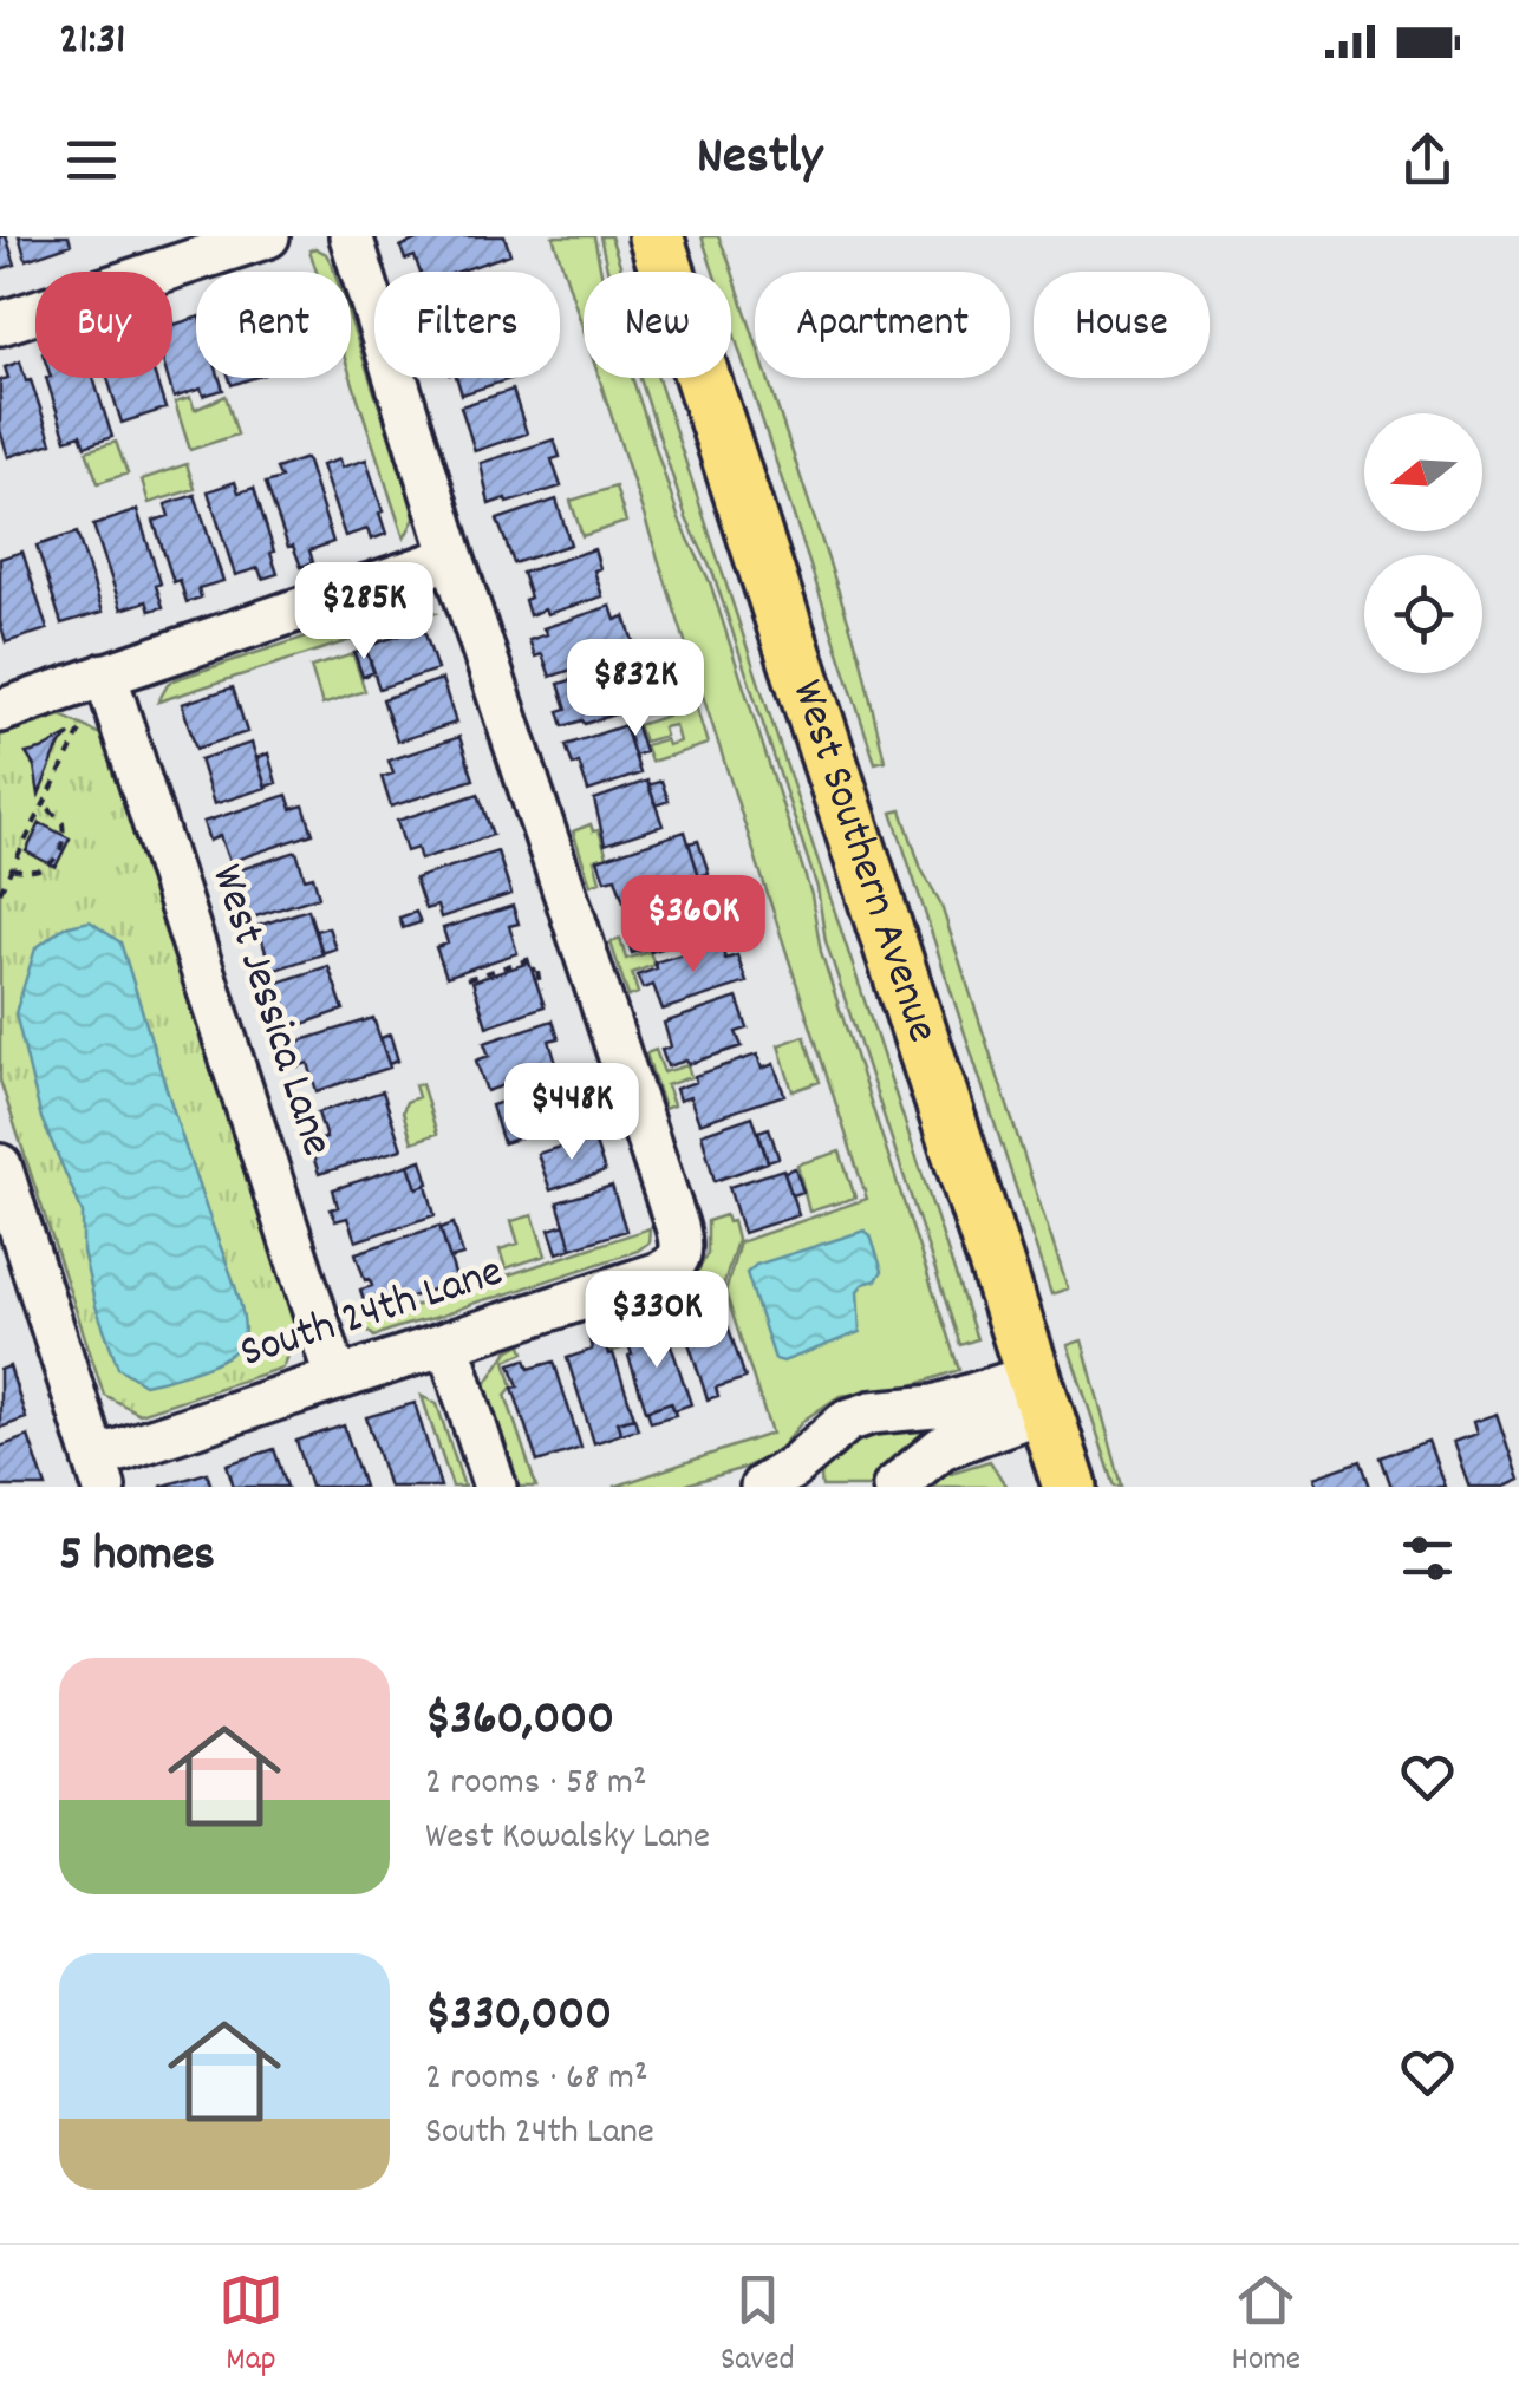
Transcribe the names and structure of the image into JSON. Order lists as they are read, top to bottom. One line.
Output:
{"streets":{"main road":["West Southern Avenue"],"street":["West Jessica Lane","South 24th Lane"]},"crossings":[["West Jessica Lane","South 24th Lane"]],"north":"left","page":{"status":"21:31","header":"Nestly","chip":["Buy","Rent","Filters","New","Apartment","House"],"price":["$285K","$832K","$360K","$448K","$330K"],"heading":"5 homes","list":[{"name":"$360,000","note":"2 rooms · 58 m² · West Kowalsky Lane"},{"name":"$330,000","note":"2 rooms · 68 m² · South 24th Lane"}],"tabs":["Map","Saved","Home"]}}
